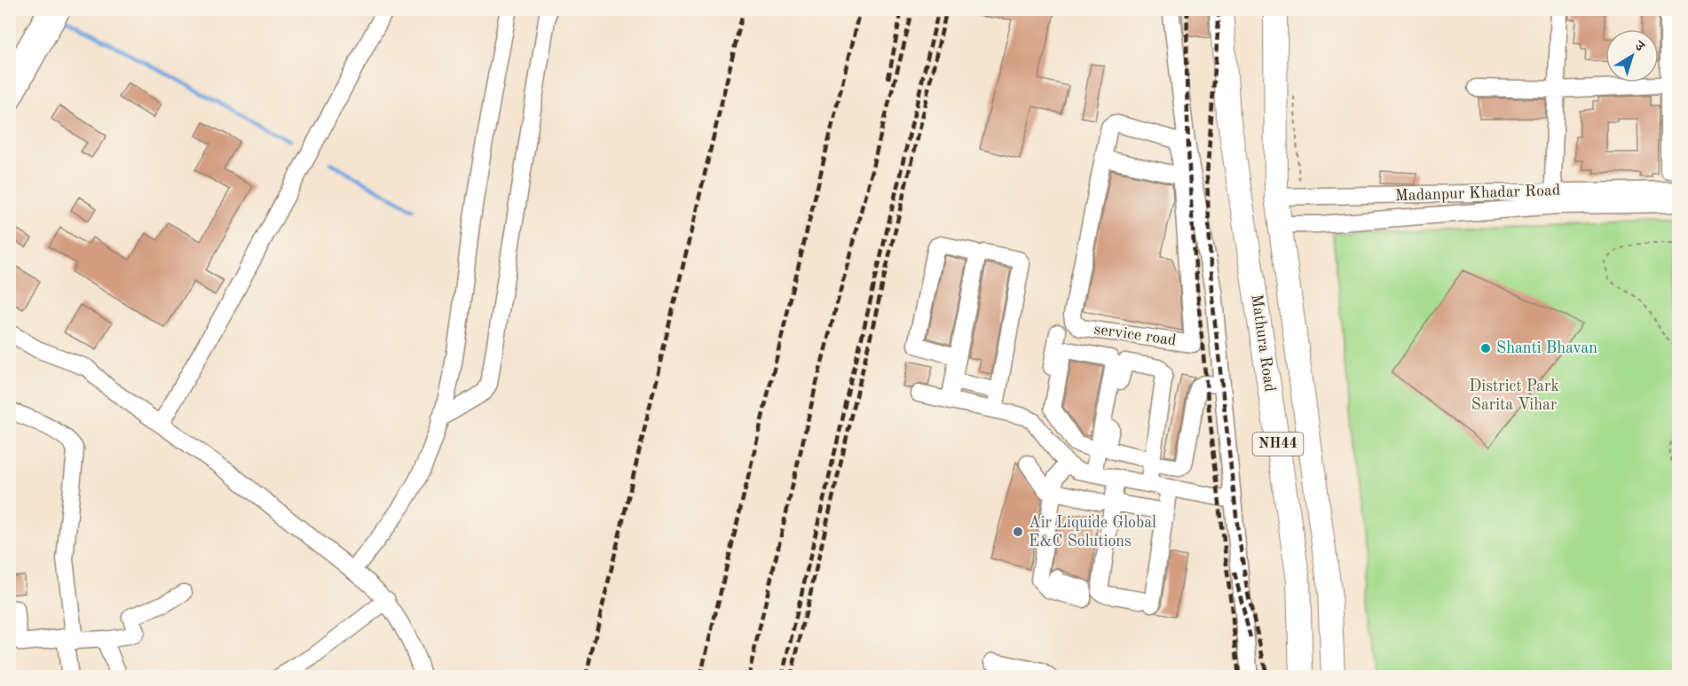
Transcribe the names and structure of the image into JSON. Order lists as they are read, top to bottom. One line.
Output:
{"streets":{"highway":["Mathura Road","NH44"],"street":["Madanpur Khadar Road","service road"]},"crossings":[["Madanpur Khadar Road","Mathura Road"]],"parks":["District Park Sarita Vihar"],"places":["Shanti Bhavan","Air Liquide Global E&C Solutions"],"north":"top right"}
